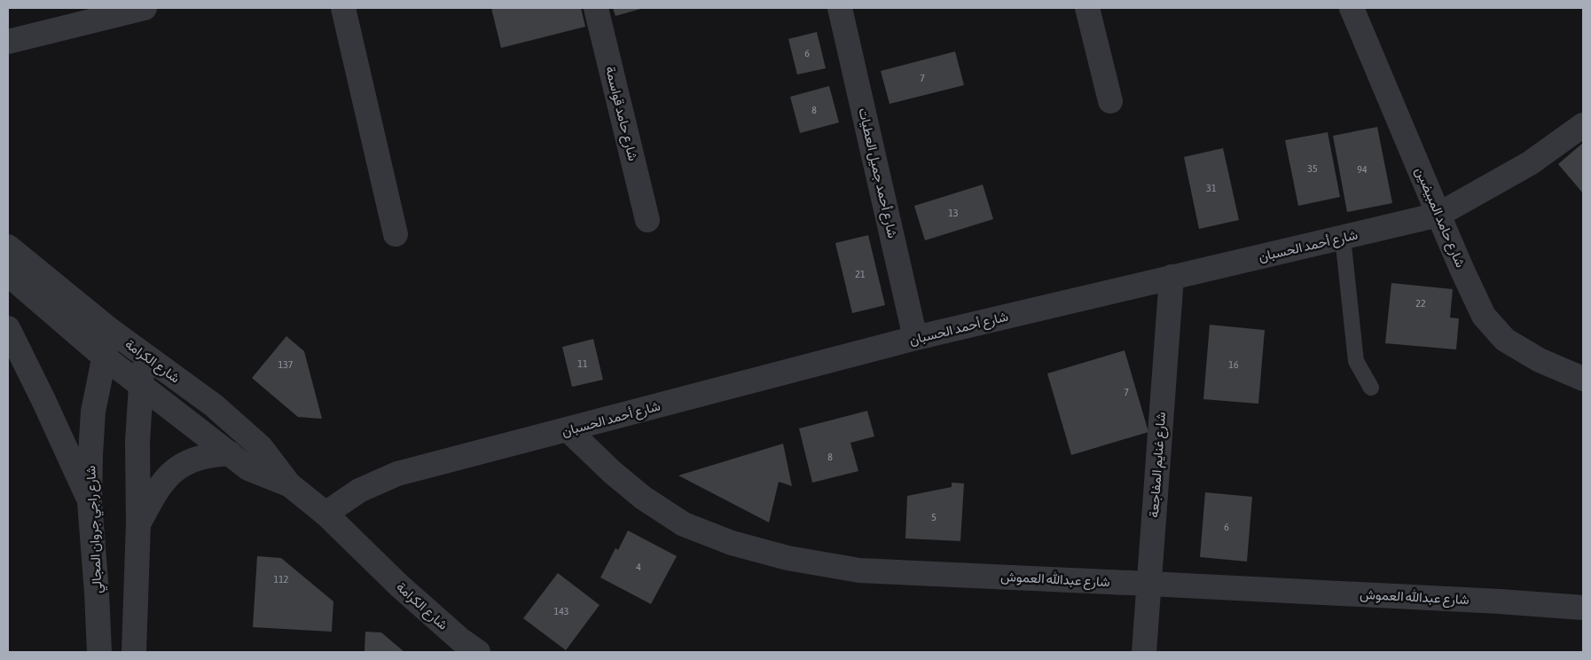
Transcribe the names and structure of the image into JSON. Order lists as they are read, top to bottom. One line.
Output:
{"streets":{"street":["شارع حامد قواسمة","شارع أحمد جميل العطيات","شارع حامد المبيضين","شارع أحمد الحسبان","شارع الكرامة","شارع غنايم المفاجعة","شارع راجي جروان المجالي","شارع عبدالله العموش"]},"crossings":[["شارع أحمد جميل العطيات","شارع أحمد الحسبان"],["شارع حامد المبيضين","شارع أحمد الحسبان"],["شارع أحمد الحسبان","شارع الكرامة"],["شارع أحمد الحسبان","شارع غنايم المفاجعة"],["شارع أحمد الحسبان","شارع عبدالله العموش"],["شارع الكرامة","شارع راجي جروان المجالي"],["شارع غنايم المفاجعة","شارع عبدالله العموش"]],"house_numbers":["6","7","8","35","94","31","13","21","22","11","137","16","7","8","5","6","4","112","143"]}
